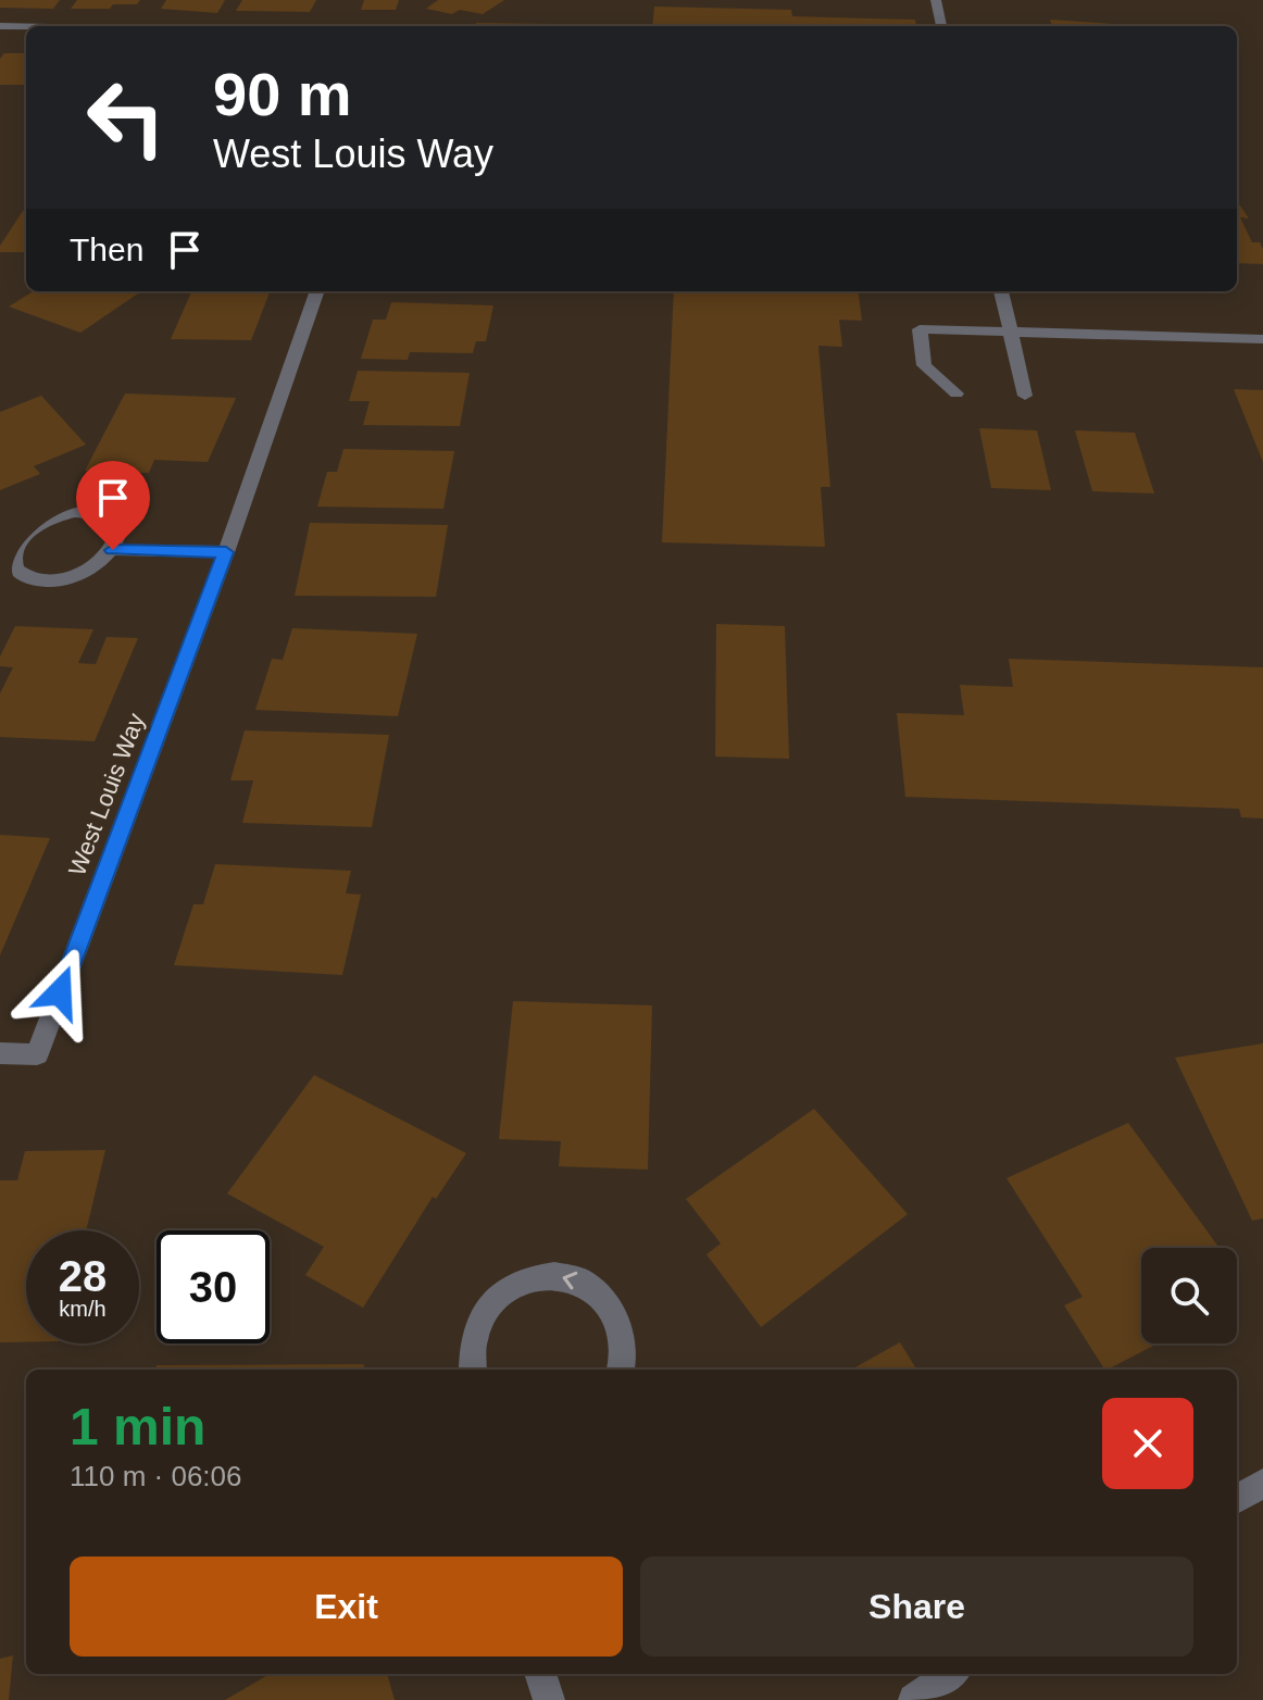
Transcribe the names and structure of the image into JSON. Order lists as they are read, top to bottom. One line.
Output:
{"streets":{"street":["West Louis Way"]},"page":{"turn":["90 m","West Louis Way"],"then":"Then","speed":"28 km/h","limit":"30","heading":["1 min","110 m · 06:06"],"buttons":["Exit","Share"]}}
